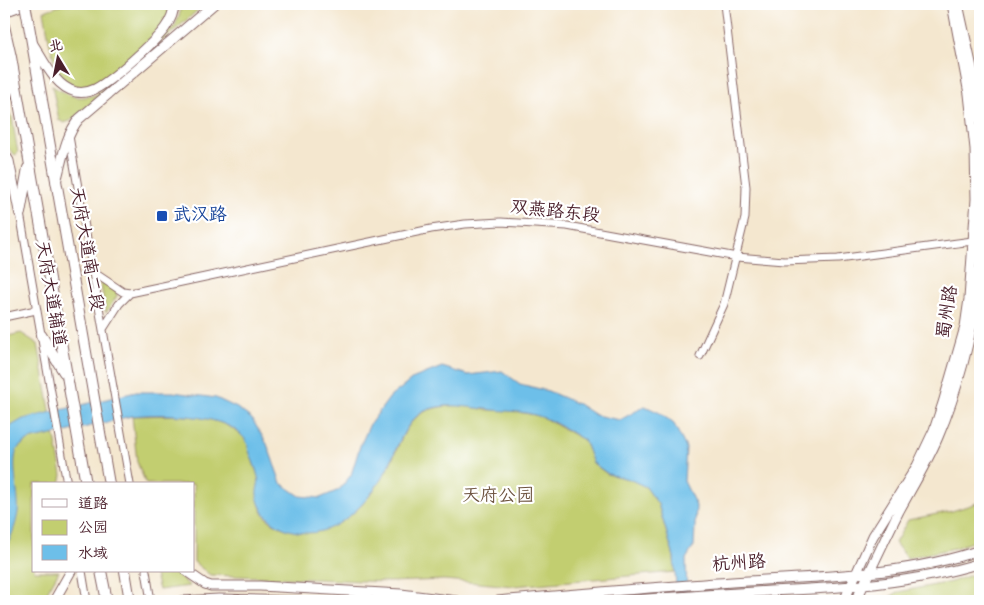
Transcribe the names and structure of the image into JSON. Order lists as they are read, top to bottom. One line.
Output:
{"streets":{"highway":["天府大道南二段"],"main road":["蜀州路","杭州路"],"street":["双燕路东段","天府大道辅道"]},"crossings":[["双燕路东段","蜀州路"],["蜀州路","杭州路"]],"parks":["天府公园"],"places":{"transit":["武汉路"]},"legend":["道路","公园","水域"],"north":"top"}
